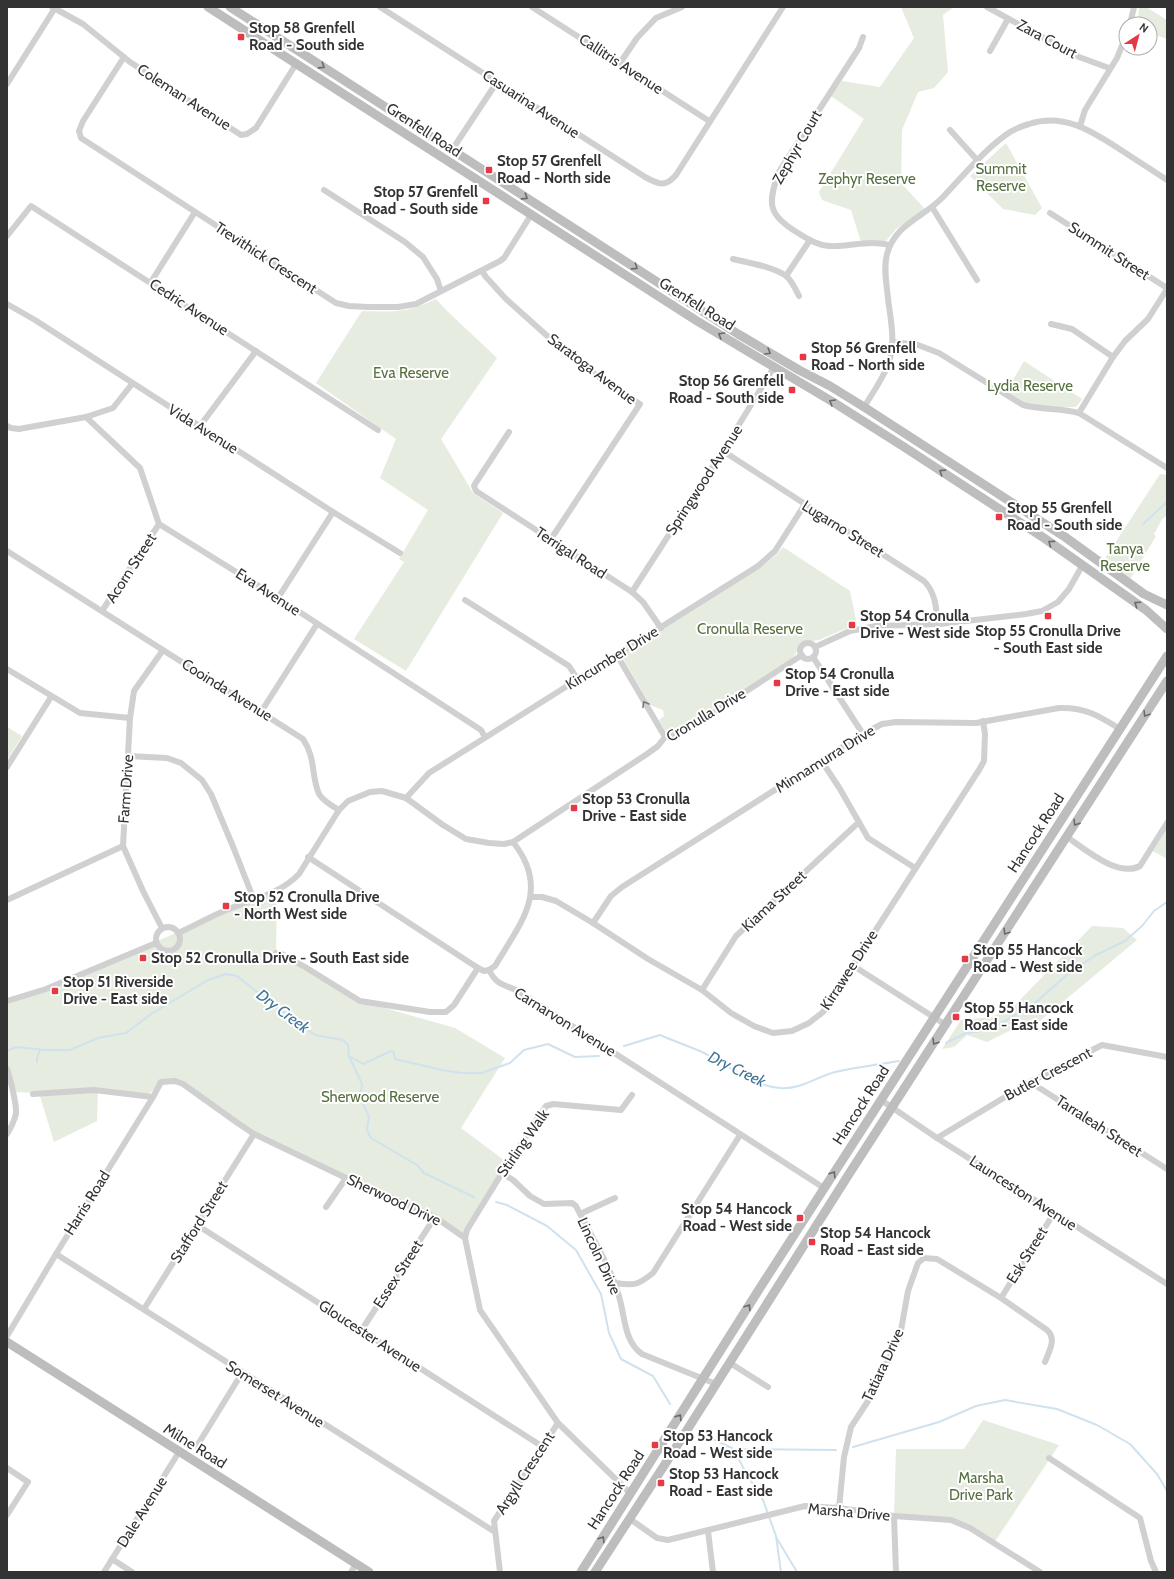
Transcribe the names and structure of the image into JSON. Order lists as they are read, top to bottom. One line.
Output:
{"streets":{"main road":["Grenfell Road","Hancock Road","Milne Road"],"street":["Zara Court","Callitris Avenue","Coleman Avenue","Casuarina Avenue","Zephyr Court","Summit Street","Trevithick Crescent","Cedric Avenue","Saratoga Avenue","Vida Avenue","Springwood Avenue","Lugarno Street","Terrigal Road","Acorn Street","Eva Avenue","Kincumber Drive","Cooinda Avenue","Cronulla Drive","Minnamurra Drive","Farm Drive","Kiama Street","Kirrawee Drive","Carnarvon Avenue","Butler Crescent","Tarraleah Street","Stirling Walk","Launceston Avenue","Sherwood Drive","Harris Road","Stafford Street","Esk Street","Lincoln Drive","Essex Street","Gloucester Avenue","Tatiara Drive","Somerset Avenue","Argyll Crescent","Dale Avenue","Marsha Drive"]},"crossings":[["Callitris Avenue","Casuarina Avenue"],["Coleman Avenue","Grenfell Road"],["Coleman Avenue","Trevithick Crescent"],["Grenfell Road","Trevithick Crescent"],["Grenfell Road","Springwood Avenue"],["Trevithick Crescent","Saratoga Avenue"],["Saratoga Avenue","Terrigal Road"],["Springwood Avenue","Lugarno Street"],["Springwood Avenue","Terrigal Road"],["Lugarno Street","Kincumber Drive"],["Terrigal Road","Kincumber Drive"],["Acorn Street","Eva Avenue"],["Acorn Street","Cooinda Avenue"],["Eva Avenue","Kincumber Drive"],["Kincumber Drive","Cronulla Drive"],["Cooinda Avenue","Cronulla Drive"],["Cooinda Avenue","Farm Drive"],["Minnamurra Drive","Hancock Road"],["Minnamurra Drive","Kirrawee Drive"],["Hancock Road","Carnarvon Avenue"],["Hancock Road","Launceston Avenue"],["Hancock Road","Lincoln Drive"],["Hancock Road","Marsha Drive"],["Kiama Street","Kirrawee Drive"],["Butler Crescent","Tarraleah Street"],["Butler Crescent","Launceston Avenue"],["Stirling Walk","Sherwood Drive"],["Stirling Walk","Lincoln Drive"],["Launceston Avenue","Esk Street"],["Sherwood Drive","Harris Road"],["Sherwood Drive","Stafford Street"],["Sherwood Drive","Essex Street"],["Harris Road","Somerset Avenue"],["Stafford Street","Gloucester Avenue"],["Stafford Street","Somerset Avenue"],["Esk Street","Tatiara Drive"],["Essex Street","Gloucester Avenue"],["Gloucester Avenue","Argyll Crescent"],["Tatiara Drive","Marsha Drive"],["Somerset Avenue","Argyll Crescent"],["Milne Road","Dale Avenue"]],"water":["Dry Creek"],"parks":["Summit Reserve","Zephyr Reserve","Eva Reserve","Lydia Reserve","Tanya Reserve","Cronulla Reserve","Sherwood Reserve","Marsha Drive Park"],"places":{"transit":["Stop 58 Grenfell Road - South side","Stop 57 Grenfell Road - North side","Stop 57 Grenfell Road - South side","Stop 56 Grenfell Road - North side","Stop 56 Grenfell Road - South side","Stop 55 Grenfell Road - South side","Stop 55 Cronulla Drive - South East side","Stop 54 Cronulla Drive - West side","Stop 54 Cronulla Drive - East side","Stop 53 Cronulla Drive - East side","Stop 52 Cronulla Drive - North West side","Stop 52 Cronulla Drive - South East side","Stop 55 Hancock Road - West side","Stop 51 Riverside Drive - East side","Stop 55 Hancock Road - East side","Stop 54 Hancock Road - West side","Stop 54 Hancock Road - East side","Stop 53 Hancock Road - West side","Stop 53 Hancock Road - East side"]},"north":"top right"}
